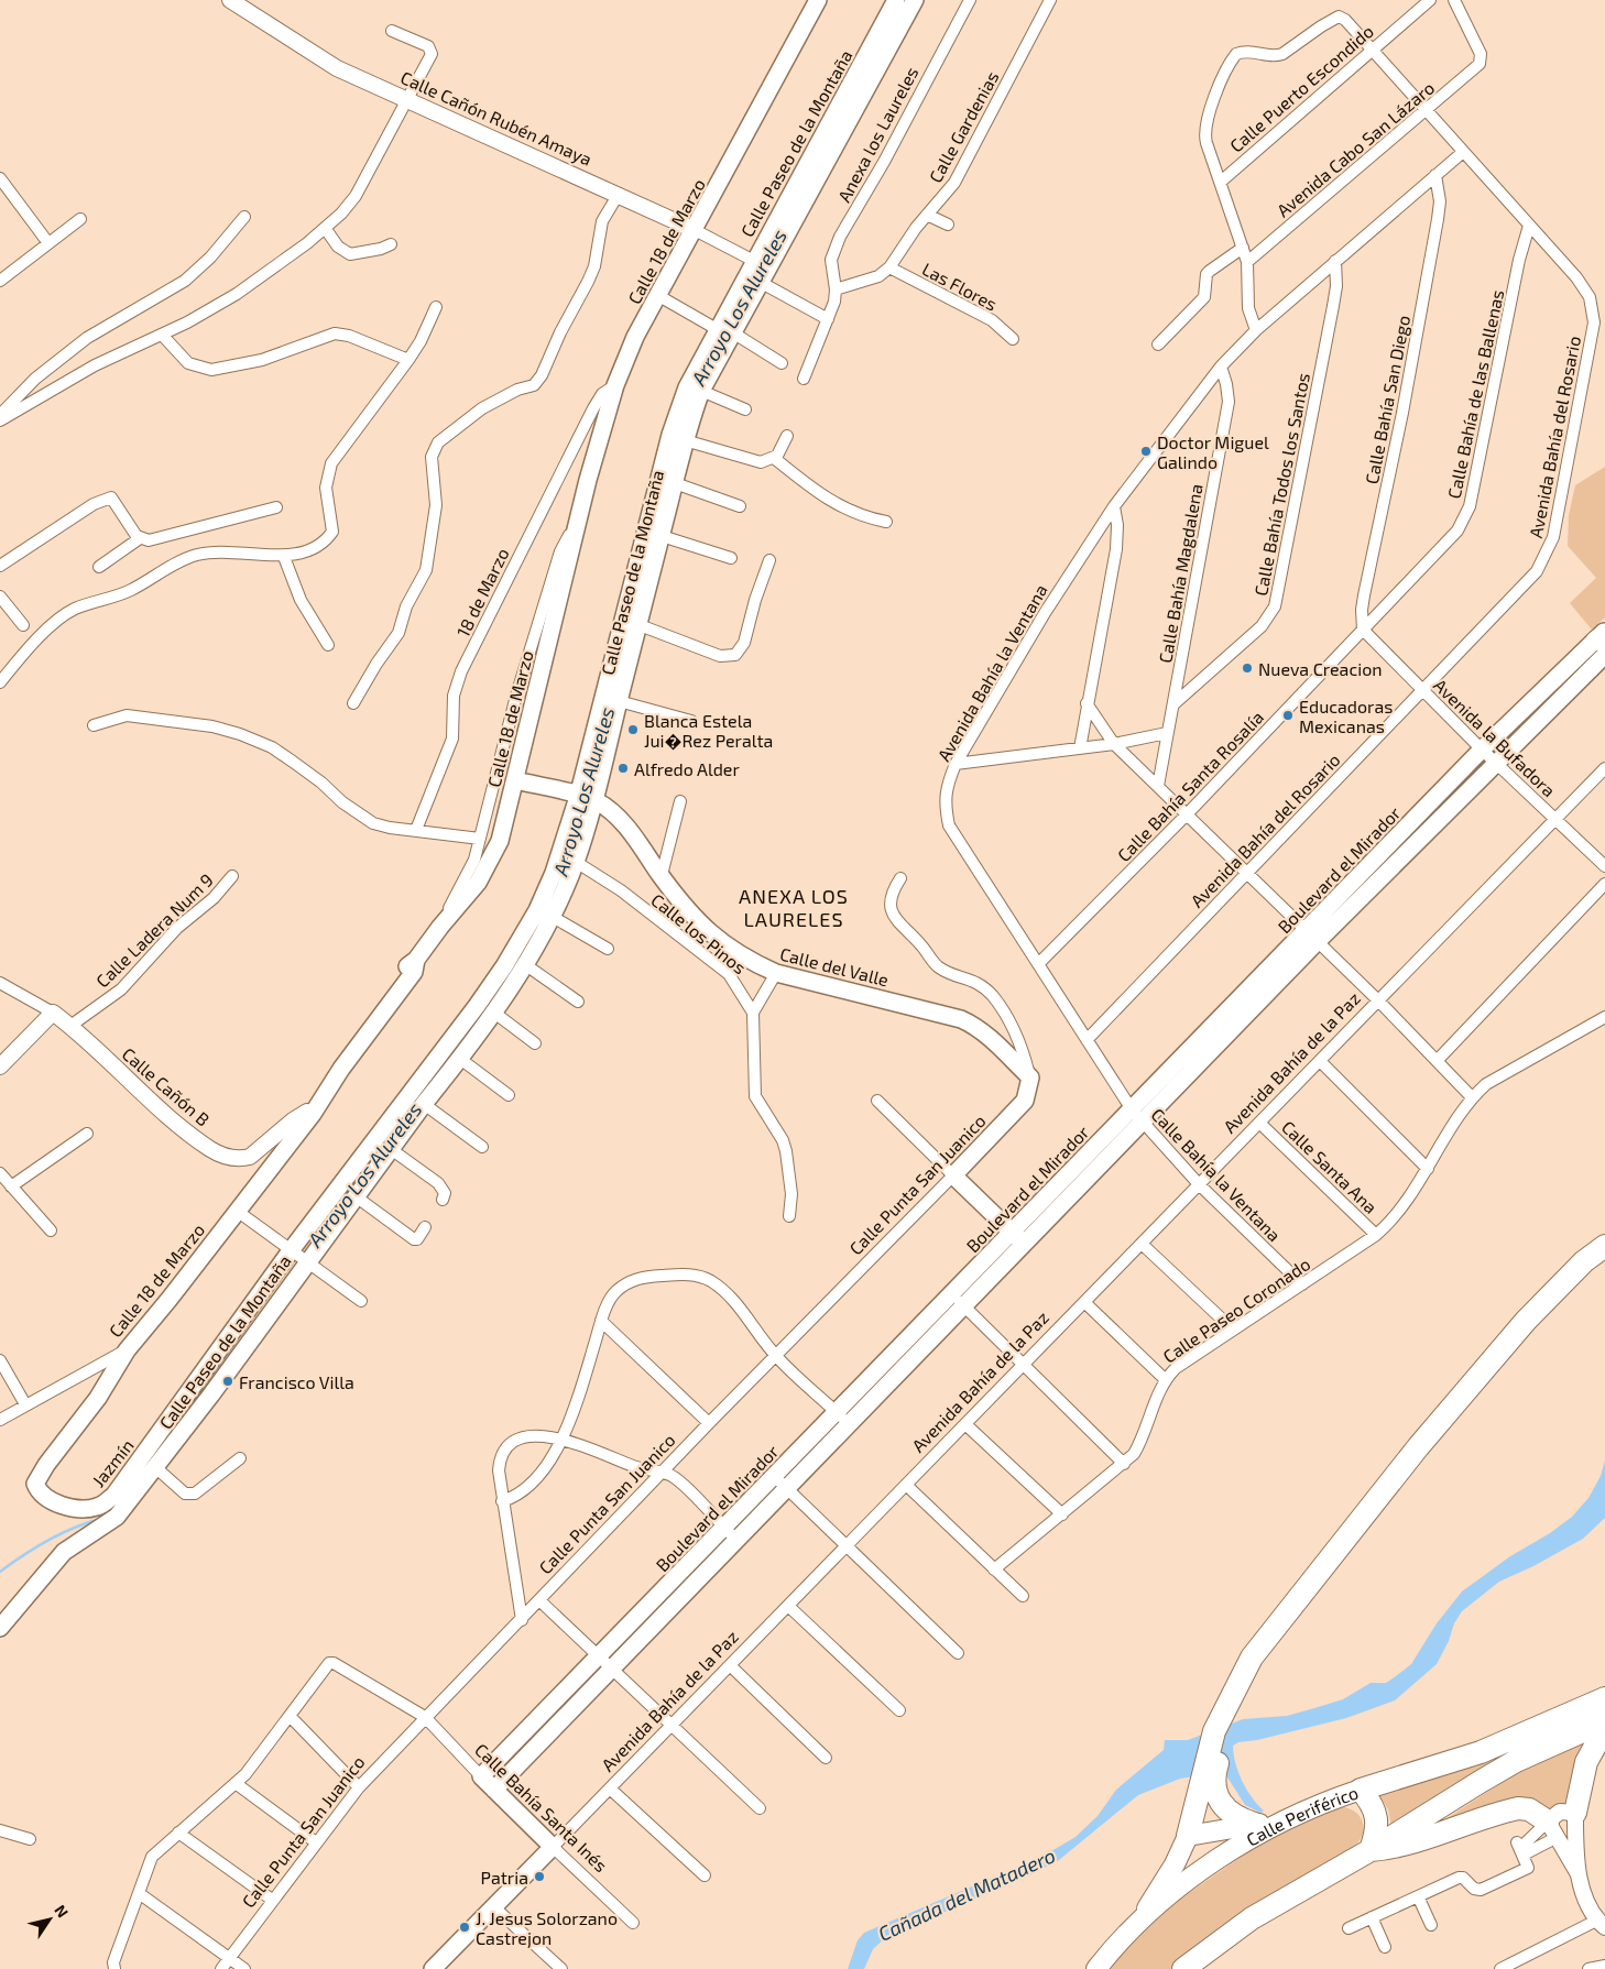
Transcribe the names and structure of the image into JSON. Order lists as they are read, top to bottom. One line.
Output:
{"streets":{"highway":["Calle Periférico"],"main road":["Calle Paseo de la Montaña","Calle 18 de Marzo","Boulevard el Mirador","Calle del Valle","Avenida Bahía de la Paz","Calle Punta San Juanico","Jazmín","Calle Bahía Santa Inés"],"street":["Calle Puerto Escondido","Calle Cañón Rubén Amaya","Calle Gardenias","Anexa los Laureles","Avenida Cabo San Lázaro","Las Flores","Calle Bahía de las Ballenas","Calle Bahía San Diego","Avenida Bahía del Rosario","Calle Bahía Todos los Santos","Calle Bahía Magdalena","18 de Marzo","Avenida Bahía la Ventana","Avenida la Bufadora","Calle Bahía Santa Rosalía","Calle Ladera Num 9","Calle los Pinos","Calle Cañón B","Calle Santa Ana","Calle Bahía la Ventana","Calle Paseo Coronado"]},"crossings":[["Calle Puerto Escondido","Avenida Bahía del Rosario"],["Calle Cañón Rubén Amaya","Calle Paseo de la Montaña"],["Calle Cañón Rubén Amaya","Calle 18 de Marzo"],["Calle Gardenias","Anexa los Laureles"],["Calle Gardenias","Las Flores"],["Calle Paseo de la Montaña","Calle los Pinos"],["Calle Paseo de la Montaña","Calle del Valle"],["Calle Paseo de la Montaña","Jazmín"],["Avenida Cabo San Lázaro","Avenida Bahía del Rosario"],["Calle 18 de Marzo","18 de Marzo"],["Calle 18 de Marzo","Calle del Valle"],["Calle 18 de Marzo","Calle Cañón B"],["Calle 18 de Marzo","Jazmín"],["Calle Bahía de las Ballenas","Calle Bahía San Diego"],["Calle Bahía de las Ballenas","Avenida Bahía del Rosario"],["Calle Bahía de las Ballenas","Avenida la Bufadora"],["Calle Bahía de las Ballenas","Calle Bahía Santa Rosalía"],["Calle Bahía San Diego","Avenida Bahía la Ventana"],["Calle Bahía San Diego","Avenida la Bufadora"],["Calle Bahía San Diego","Calle Bahía Santa Rosalía"],["Avenida Bahía del Rosario","Avenida Bahía la Ventana"],["Avenida Bahía del Rosario","Avenida la Bufadora"],["Calle Bahía Todos los Santos","Calle Bahía Magdalena"],["Calle Bahía Todos los Santos","Avenida Bahía la Ventana"],["Calle Bahía Magdalena","Avenida Bahía la Ventana"],["Avenida Bahía la Ventana","Calle Bahía Santa Rosalía"],["Avenida Bahía la Ventana","Boulevard el Mirador"],["Avenida Bahía la Ventana","Calle Bahía la Ventana"],["Avenida la Bufadora","Calle Bahía Santa Rosalía"],["Avenida la Bufadora","Boulevard el Mirador"],["Avenida la Bufadora","Avenida Bahía de la Paz"],["Boulevard el Mirador","Calle Bahía la Ventana"],["Boulevard el Mirador","Calle Bahía Santa Inés"],["Calle Ladera Num 9","Calle Cañón B"],["Calle del Valle","Calle Punta San Juanico"],["Avenida Bahía de la Paz","Calle Santa Ana"],["Avenida Bahía de la Paz","Calle Bahía la Ventana"],["Avenida Bahía de la Paz","Calle Bahía Santa Inés"],["Calle Santa Ana","Calle Paseo Coronado"],["Calle Bahía la Ventana","Calle Paseo Coronado"],["Calle Punta San Juanico","Calle Bahía Santa Inés"]],"districts":["ANEXA LOS LAURELES"],"water":["Arroyo Los Alureles","Cañada del Matadero"],"places":["Doctor Miguel Galindo","Nueva Creacion","Educadoras Mexicanas","Blanca Estela Jui�Rez Peralta","Alfredo Alder","Francisco Villa","Patria","J. Jesus Solorzano Castrejon"],"north":"top right"}
